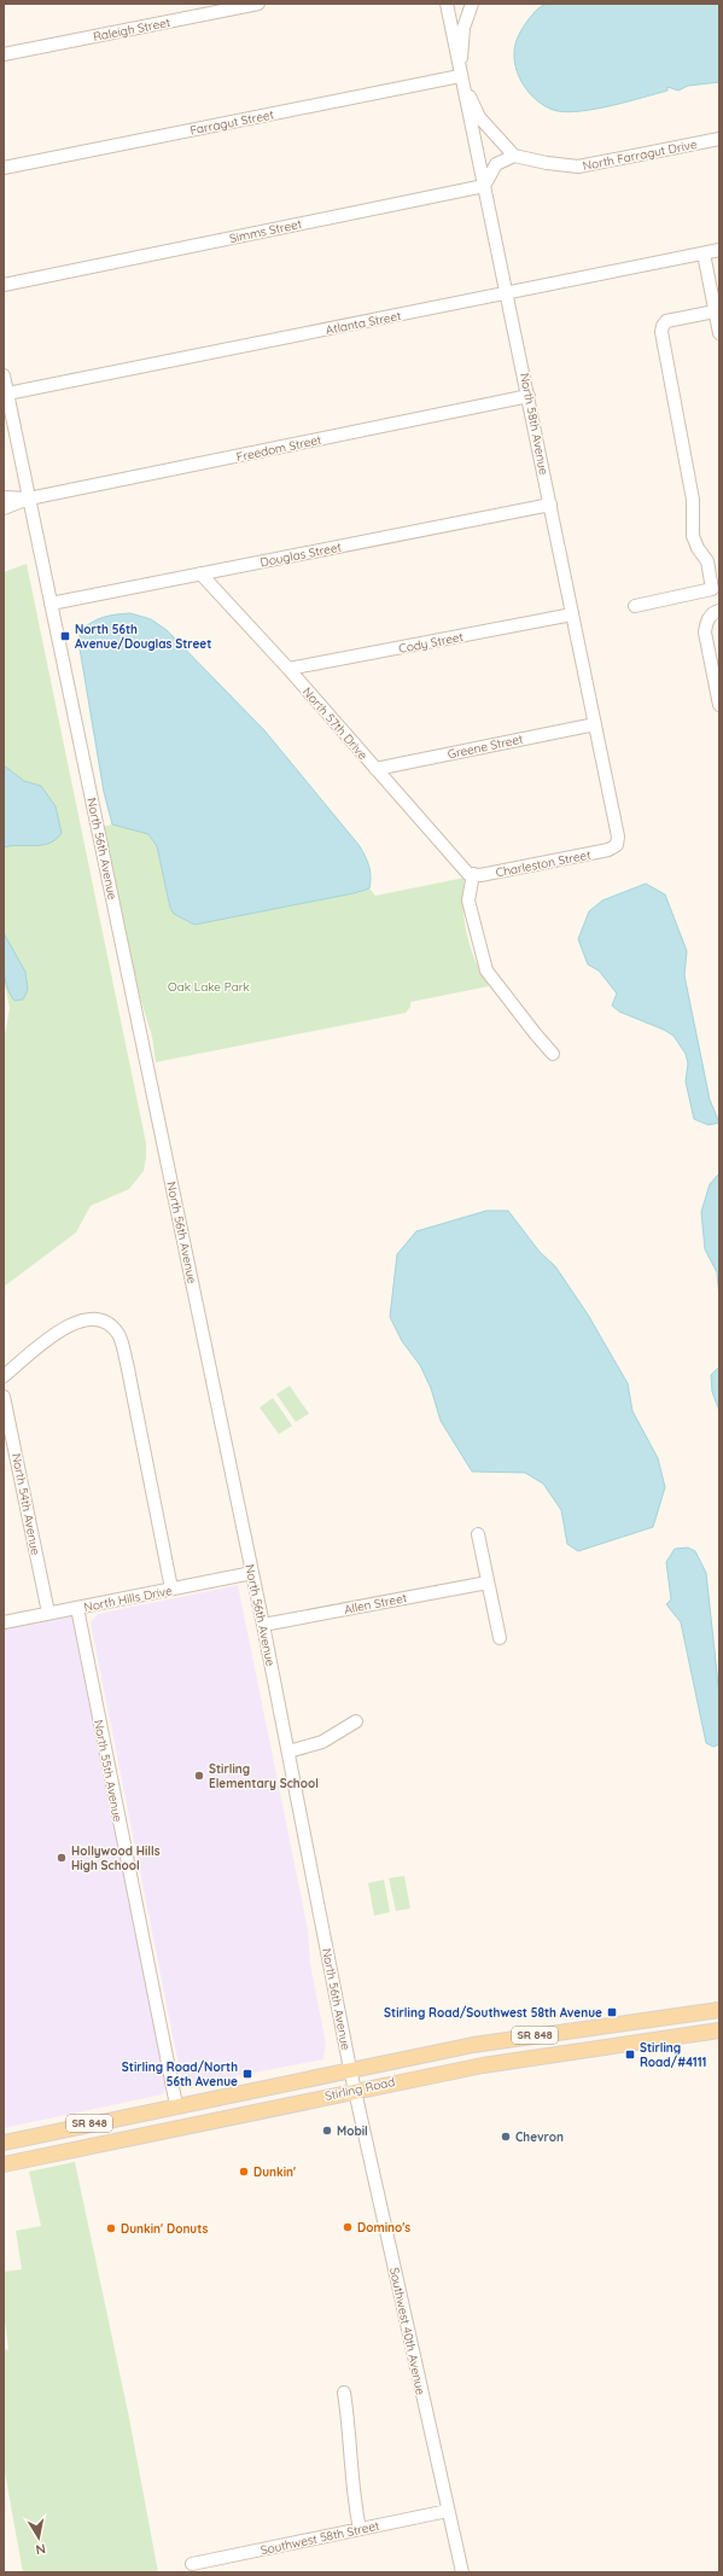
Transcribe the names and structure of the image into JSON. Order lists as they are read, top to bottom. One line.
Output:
{"streets":{"main road":["SR 848","Stirling Road"],"street":["Raleigh Street","Farragut Street","North Farragut Drive","Simms Street","Atlanta Street","North 58th Avenue","Freedom Street","Douglas Street","Cody Street","North 57th Drive","Greene Street","North 56th Avenue","Charleston Street","North 54th Avenue","North Hills Drive","Allen Street","North 55th Avenue","Southwest 40th Avenue","Southwest 58th Street"]},"crossings":[["Farragut Street","North 58th Avenue"],["Simms Street","North 58th Avenue"],["Atlanta Street","North 58th Avenue"],["Atlanta Street","North 56th Avenue"],["North 58th Avenue","Freedom Street"],["North 58th Avenue","Douglas Street"],["North 58th Avenue","Cody Street"],["North 58th Avenue","Greene Street"],["North 58th Avenue","Charleston Street"],["Freedom Street","North 56th Avenue"],["Douglas Street","North 57th Drive"],["Douglas Street","North 56th Avenue"],["Cody Street","North 57th Drive"],["North 57th Drive","Greene Street"],["North 57th Drive","Charleston Street"],["North 56th Avenue","North Hills Drive"],["North 56th Avenue","Allen Street"],["North 56th Avenue","Stirling Road"],["North 56th Avenue","Southwest 40th Avenue"],["North 54th Avenue","North Hills Drive"],["North Hills Drive","North 55th Avenue"],["North 55th Avenue","Stirling Road"],["Stirling Road","Southwest 40th Avenue"],["Southwest 40th Avenue","Southwest 58th Street"]],"parks":["Oak Lake Park"],"places":{"transit":["North 56th Avenue/Douglas Street","Stirling Road/Southwest 58th Avenue","Stirling Road/#4111","Stirling Road/North 56th Avenue"],"other":["Stirling Elementary School","Hollywood Hills High School","Mobil","Chevron","Dunkin'","Domino's","Dunkin' Donuts"]},"north":"bottom"}
